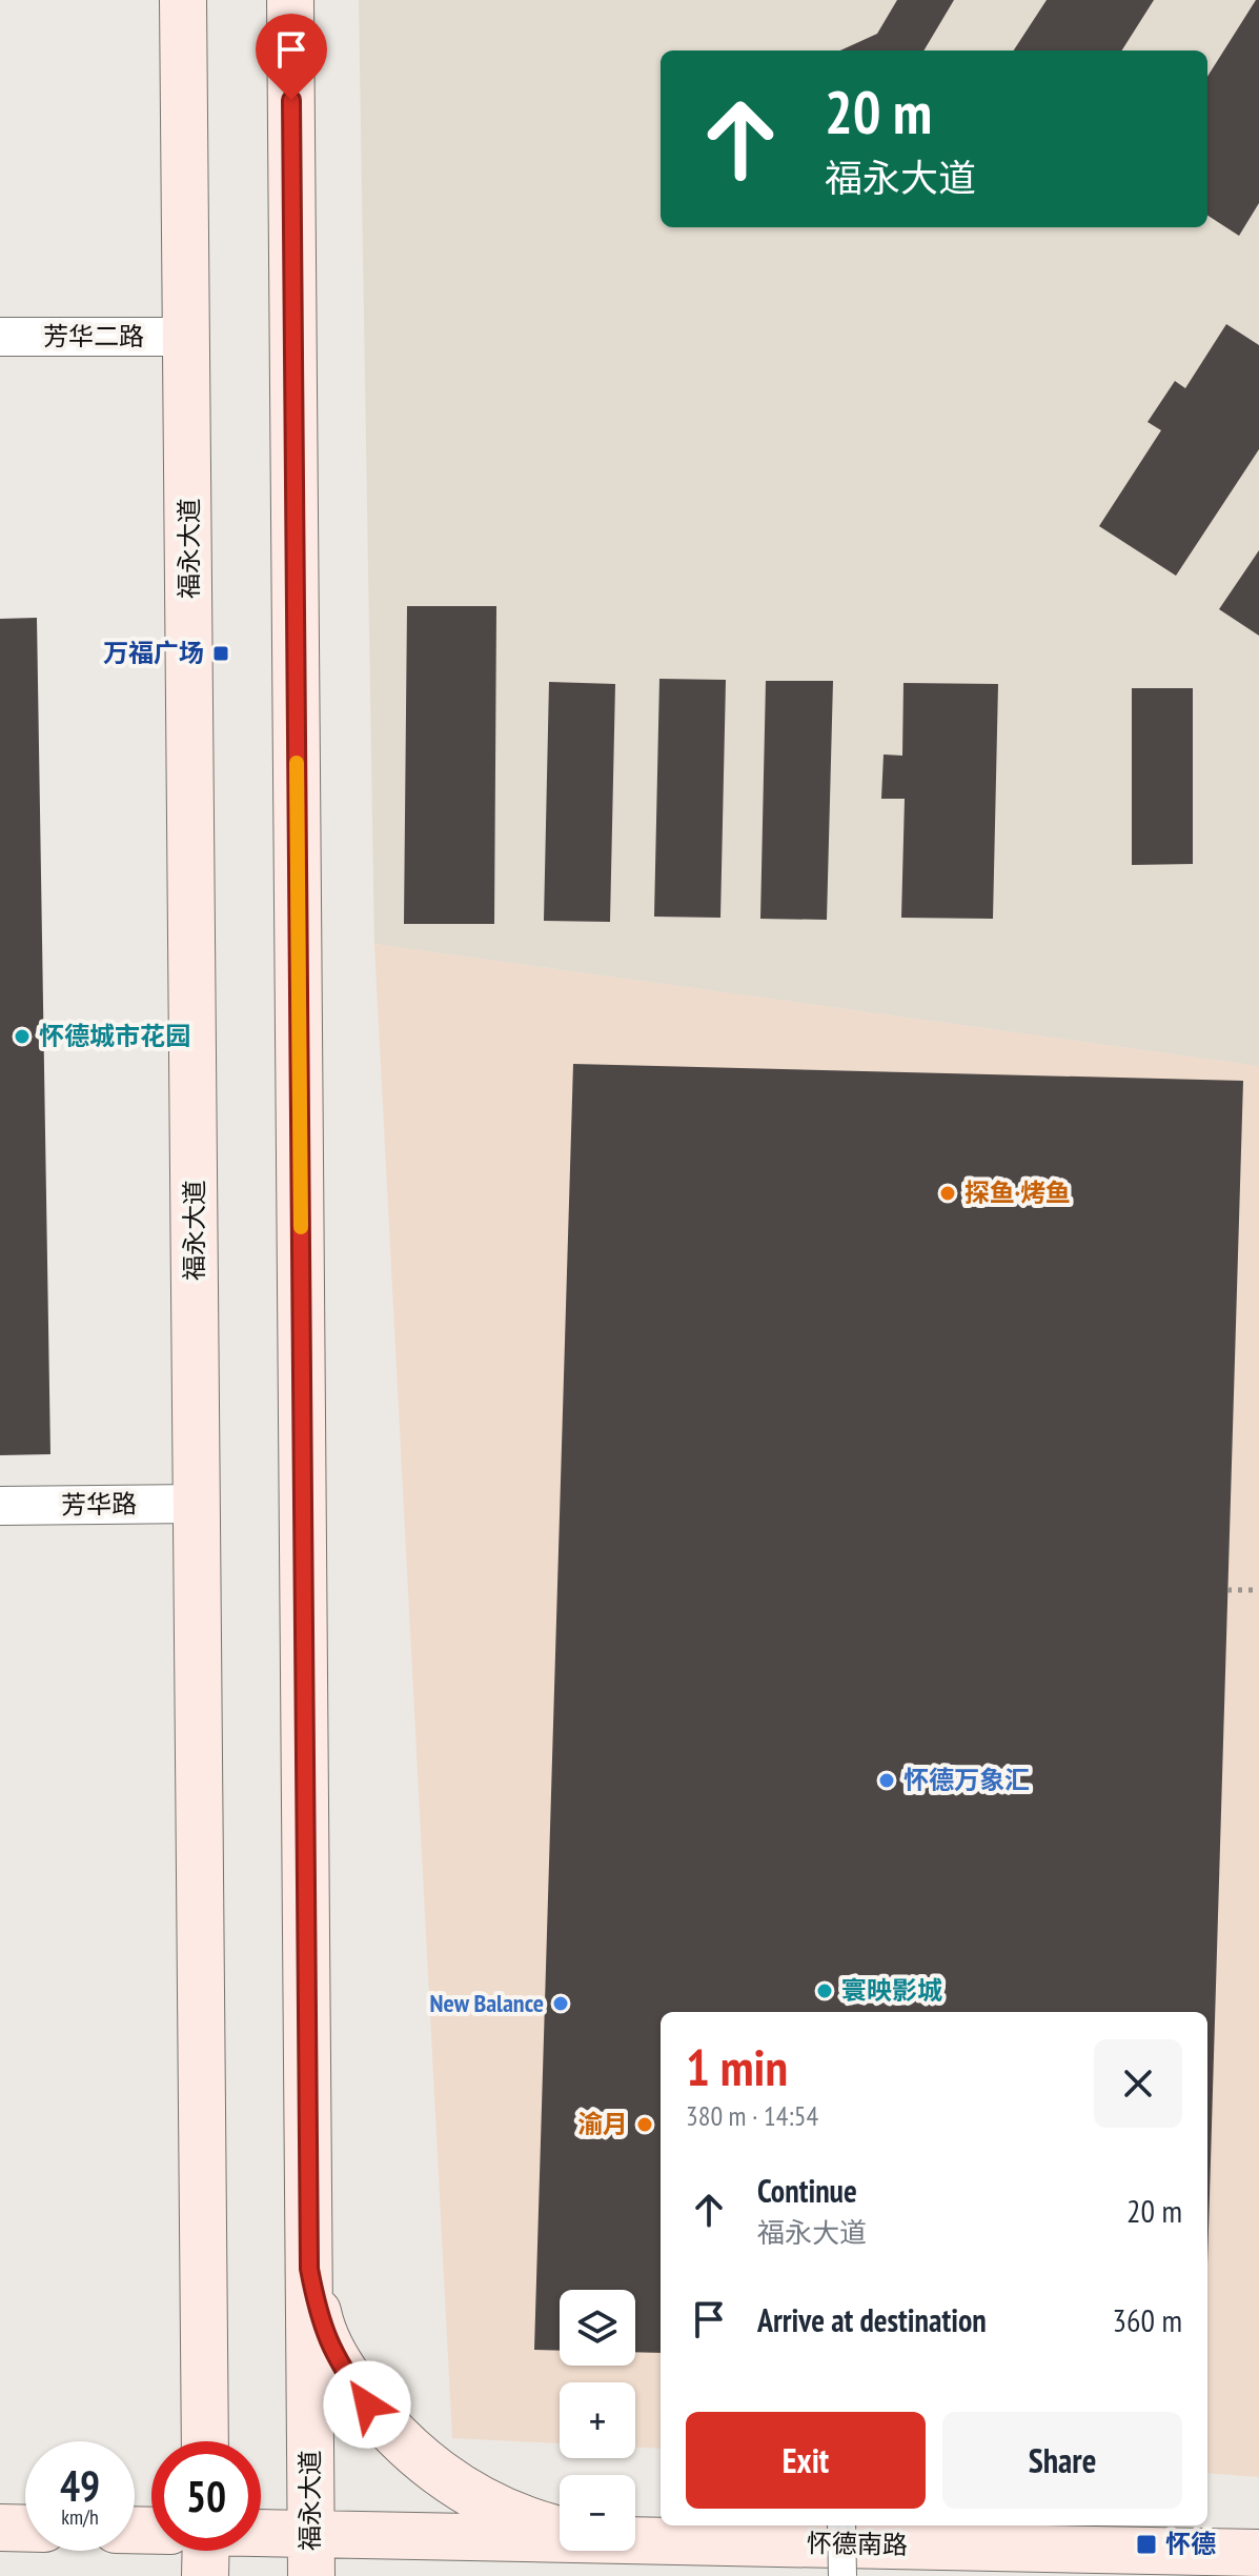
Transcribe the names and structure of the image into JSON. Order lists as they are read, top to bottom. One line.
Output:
{"streets":{"main road":["福永大道","怀德南路"],"street":["芳华二路","芳华路"]},"crossings":[["芳华二路","福永大道"],["福永大道","芳华路"],["福永大道","怀德南路"]],"places":{"transit":["万福广场","怀德"],"other":["怀德城市花园","探鱼·烤鱼","怀德万象汇","寰映影城","New Balance","渝月"]},"page":{"turn":["20 m","福永大道"],"heading":["1 min","380 m · 14:54"],"list":[{"name":"Continue","note":"福永大道","value":"20 m"},{"name":"Arrive at destination","value":"360 m"}],"map_buttons":["+","−"],"buttons":["Exit","Share"],"speed":"49 km/h","limit":"50"}}
